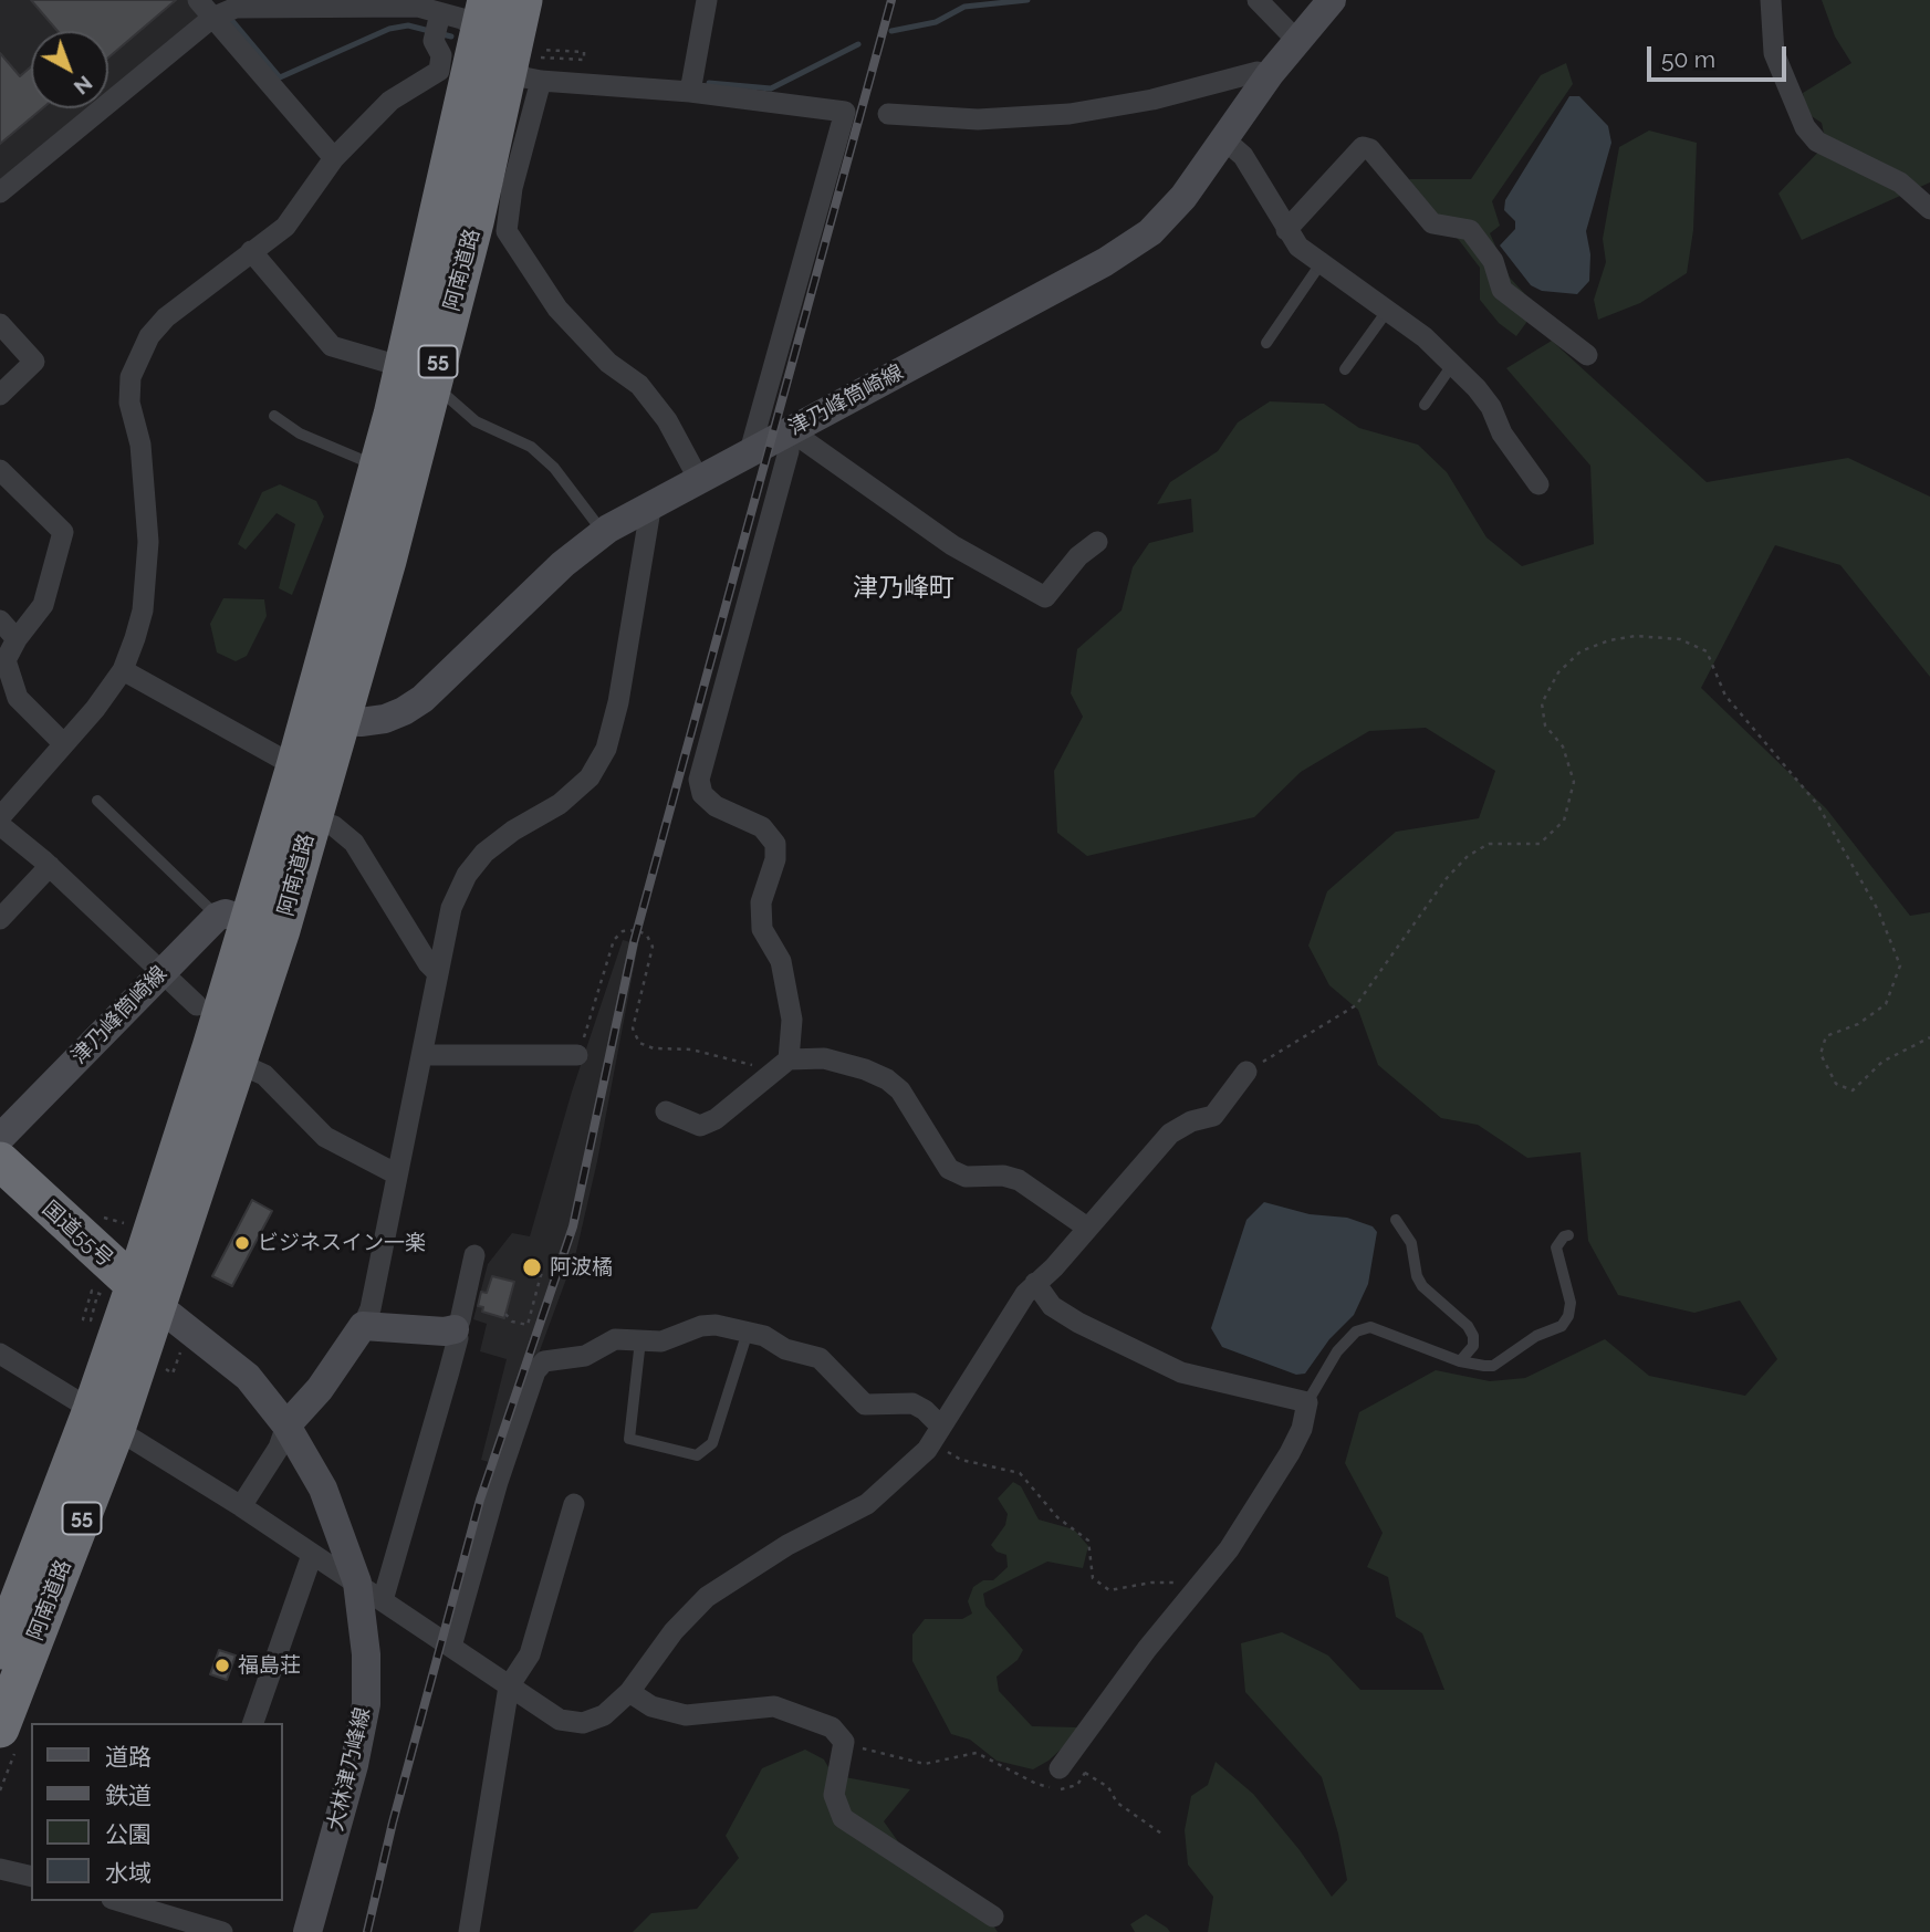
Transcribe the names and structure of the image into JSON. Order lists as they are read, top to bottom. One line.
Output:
{"streets":{"highway":["阿南道路","55","国道55号"],"main road":["津乃峰筒崎線","大林津乃峰線"]},"crossings":[["阿南道路","津乃峰筒崎線"],["阿南道路","国道55号"],["阿南道路","大林津乃峰線"],["国道55号","大林津乃峰線"]],"districts":["津乃峰町"],"places":["ビジネスイン一楽","阿波橘","福島荘"],"legend":["道路","鉄道","公園","水域"],"scale_bar":"50 m","north":"bottom right"}
